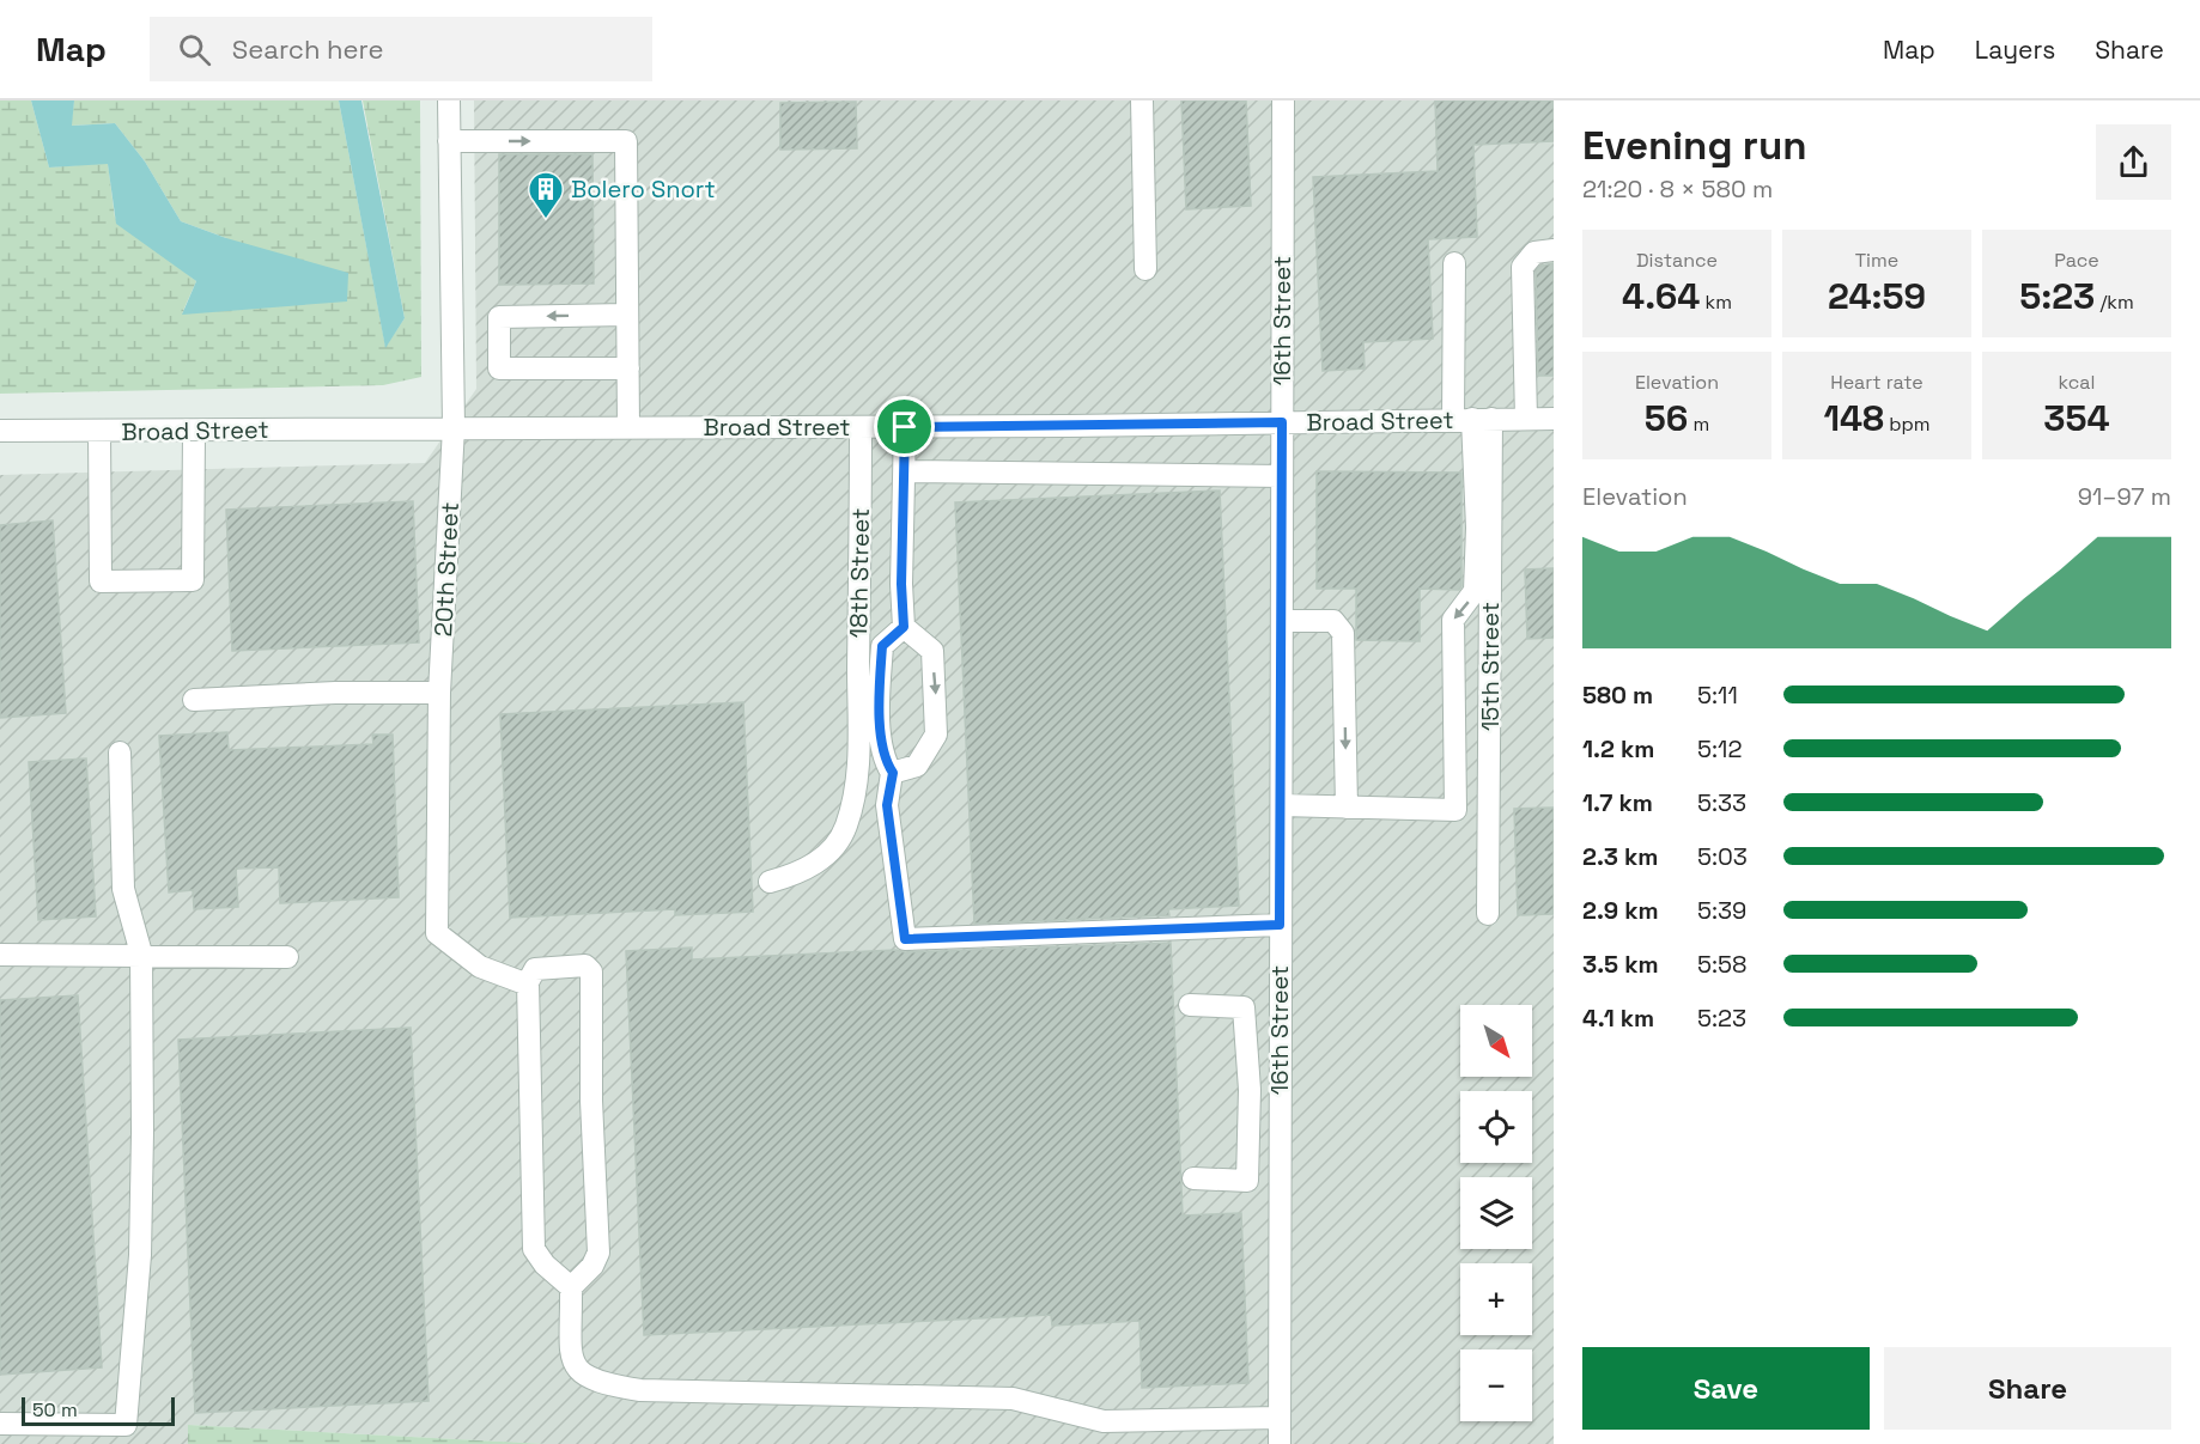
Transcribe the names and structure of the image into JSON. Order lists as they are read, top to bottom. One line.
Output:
{"streets":{"street":["16th Street","Broad Street","20th Street","18th Street","15th Street"]},"crossings":[["16th Street","Broad Street"],["Broad Street","20th Street"],["Broad Street","18th Street"],["Broad Street","15th Street"]],"places":{"building":["Bolero Snort"]},"scale_bar":"50 m","north":"bottom right","page":{"header":"Map","search":"Search here","nav":["Map","Layers","Share"],"heading":["Evening run","21:20 · 8 × 580 m"],"stats":[["Distance","4.64 km"],["Time","24:59"],["Pace","5:23 /km"],["Elevation","56 m"],["Heart rate","148 bpm"],["kcal","354"]],"chart":["Elevation","91–97 m"],"list":[{"name":"580 m","note":"5:11"},{"name":"1.2 km","note":"5:12"},{"name":"1.7 km","note":"5:33"},{"name":"2.3 km","note":"5:03"},{"name":"2.9 km","note":"5:39"},{"name":"3.5 km","note":"5:58"},{"name":"4.1 km","note":"5:23"}],"map_buttons":["+","−"],"buttons":["Save","Share"],"scale":"50 m"}}
